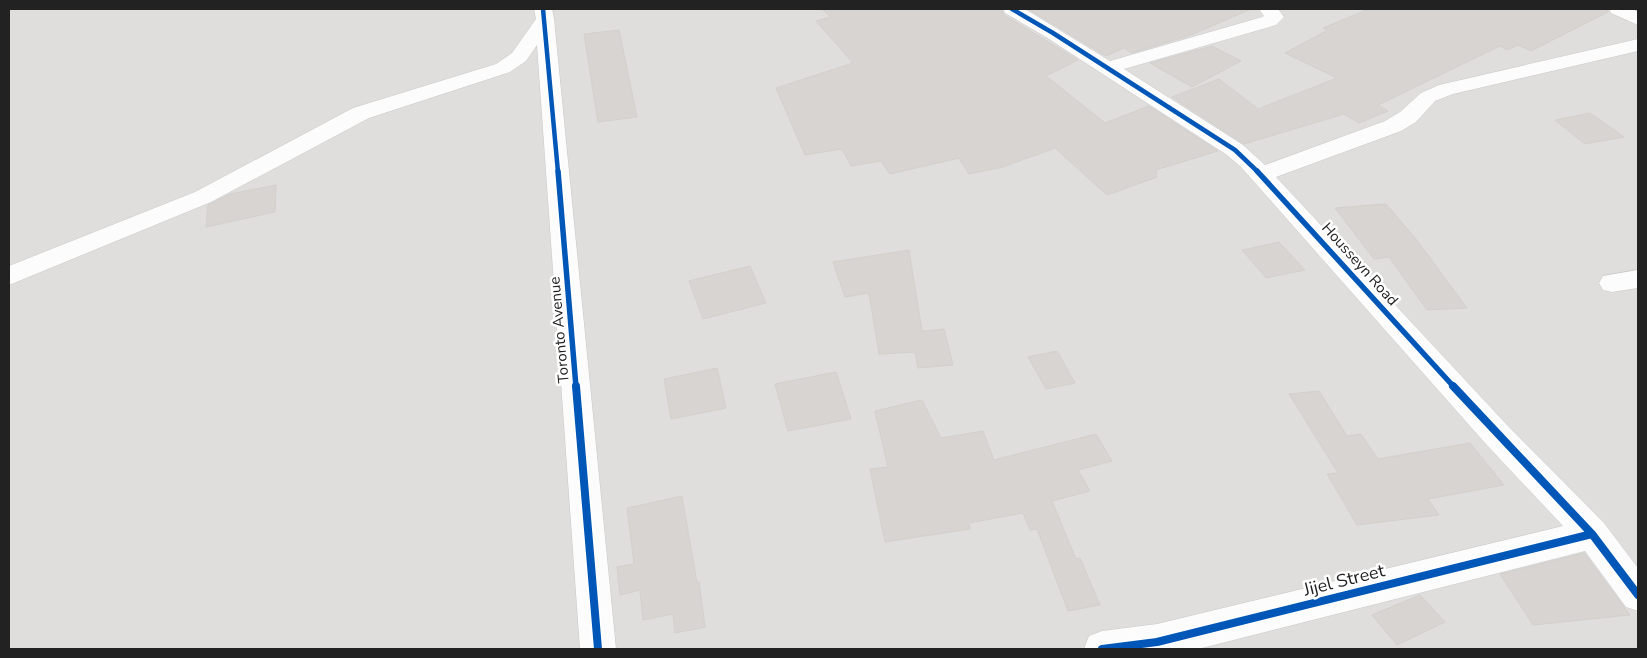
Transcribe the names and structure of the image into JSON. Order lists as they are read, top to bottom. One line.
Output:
{"streets":{"street":["Housseyn Road","Toronto Avenue","Jijel Street"]},"crossings":[["Housseyn Road","Jijel Street"]]}
